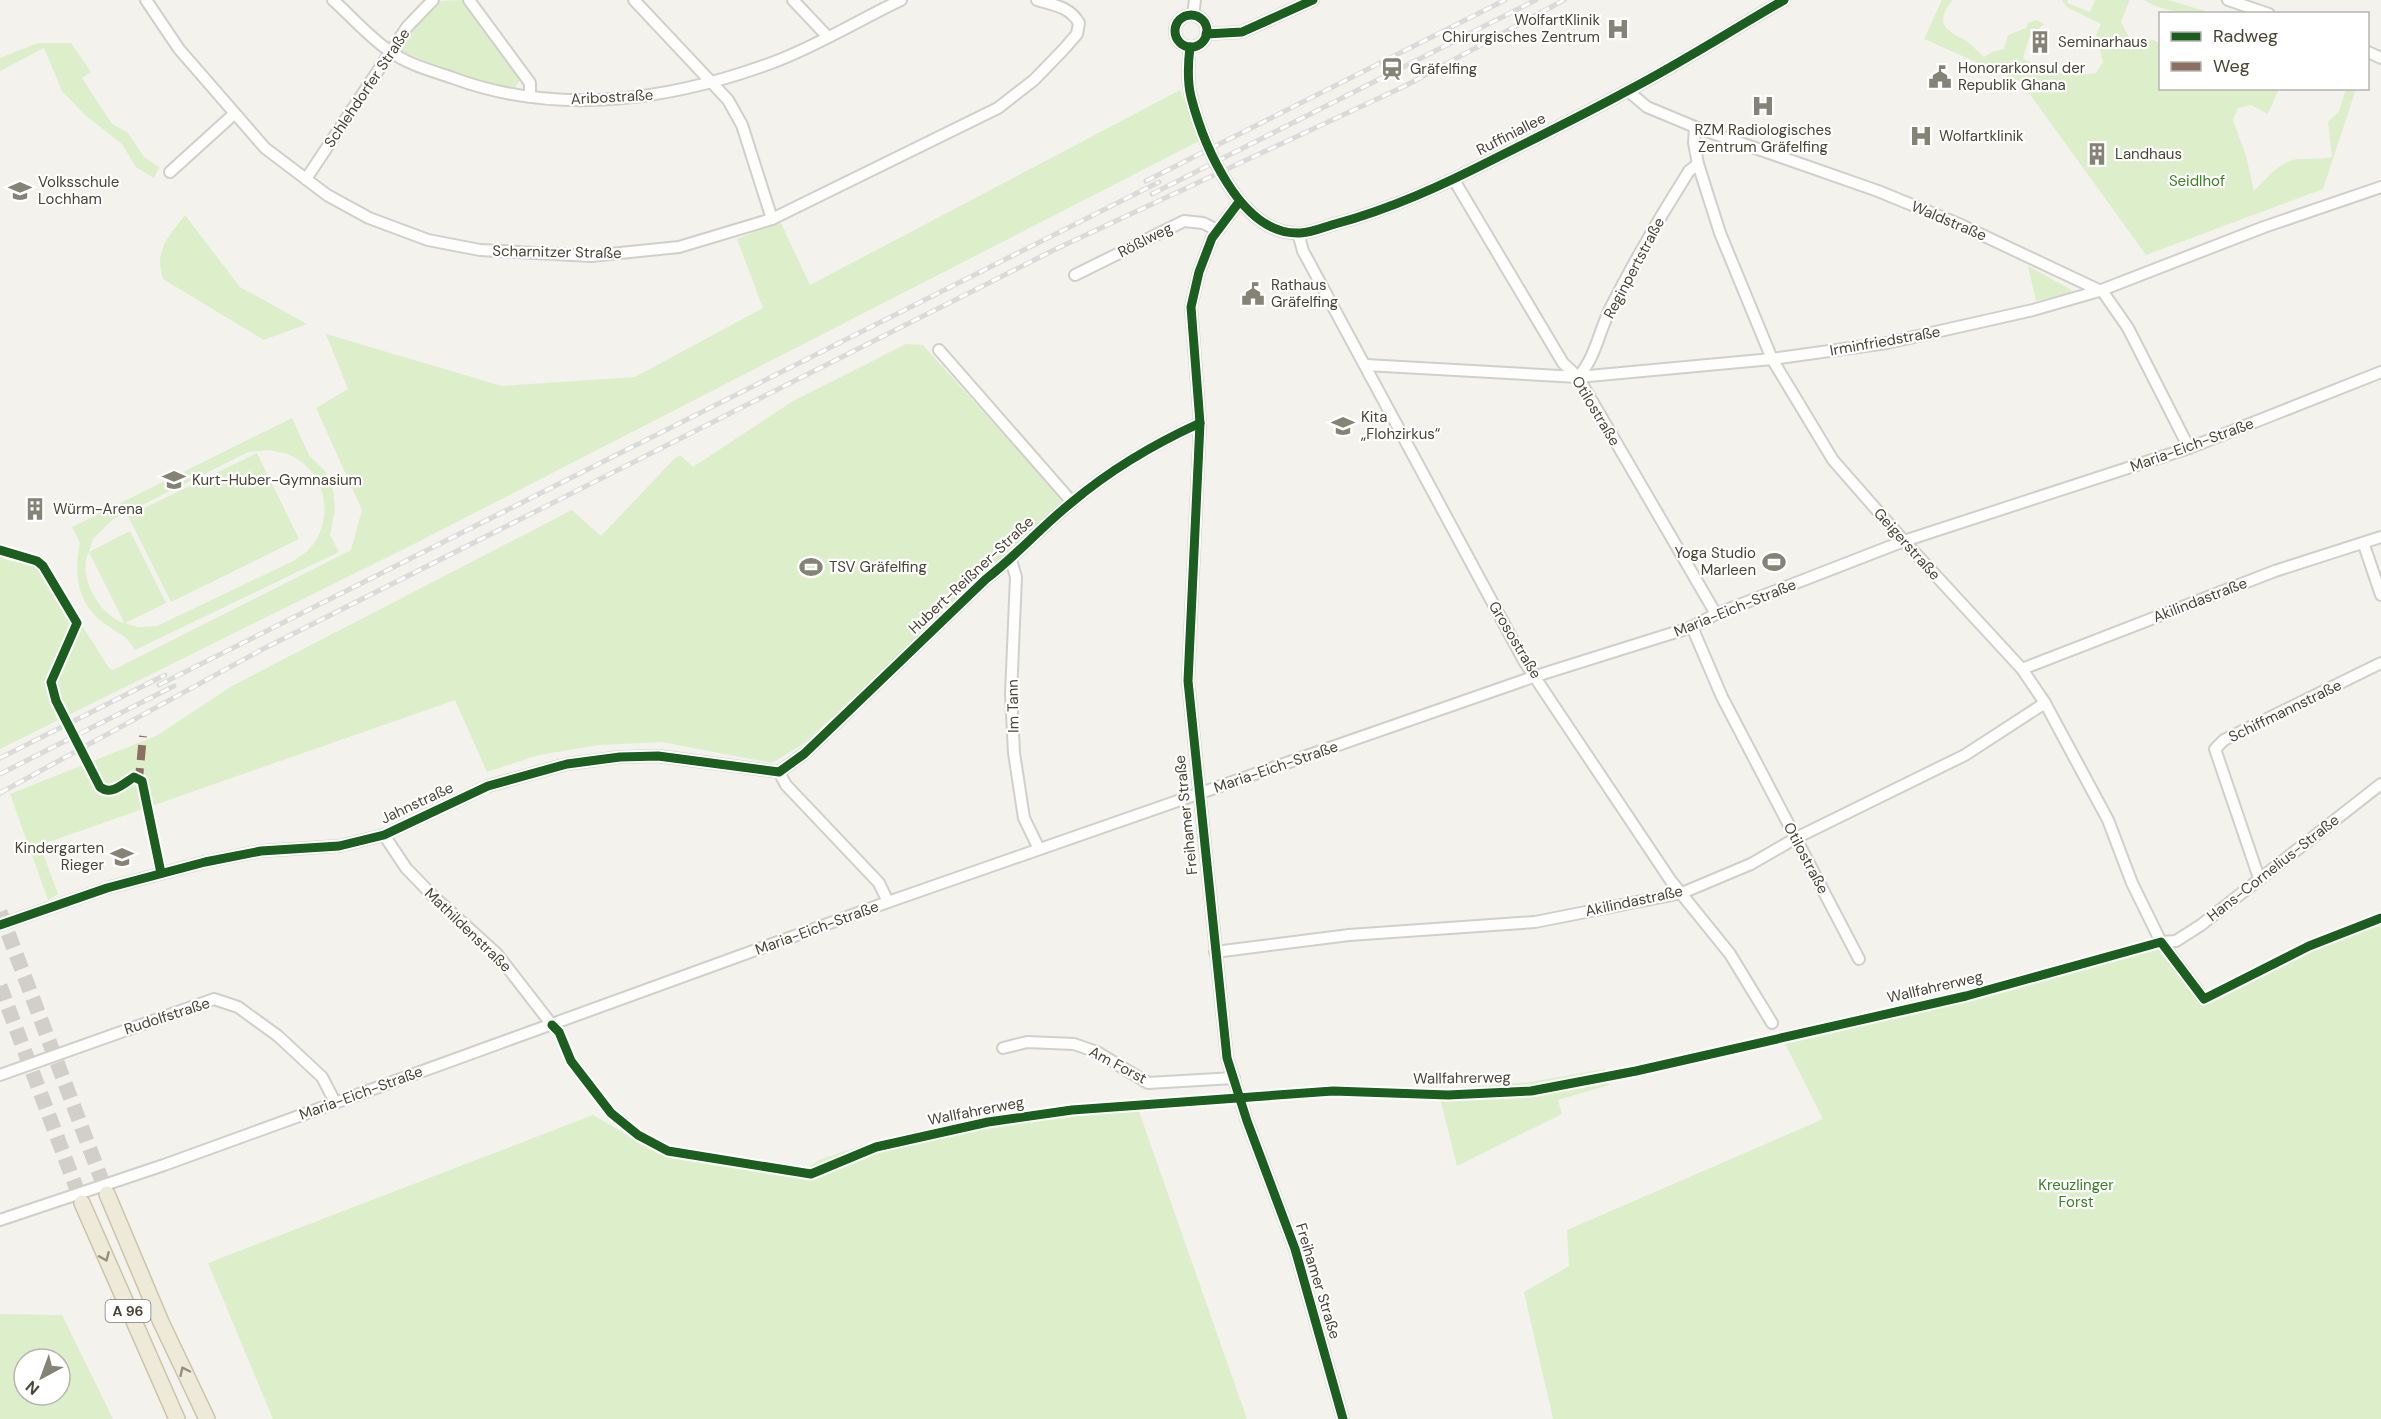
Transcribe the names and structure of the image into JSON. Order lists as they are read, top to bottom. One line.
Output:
{"streets":{"highway":["A 96"],"street":["Schlehdorfer Straße","Aribostraße","Ruffiniallee","Waldstraße","Rößlweg","Scharnitzer Straße","Reginpertstraße","Irminfriedstraße","Otilostraße","Maria-Eich-Straße","Geigerstraße","Hubert-Reißner-Straße","Akilindastraße","Grosostraße","Im Tann","Schiffmannstraße","Jahnstraße","Freihamer Straße","Hans-Cornelius-Straße","Mathildenstraße","Rudolfstraße","Am Forst"],"cycle path":["Wallfahrerweg"]},"crossings":[["Schlehdorfer Straße","Aribostraße"],["Schlehdorfer Straße","Scharnitzer Straße"],["Ruffiniallee","Waldstraße"],["Ruffiniallee","Otilostraße"],["Ruffiniallee","Grosostraße"],["Ruffiniallee","Freihamer Straße"],["Waldstraße","Irminfriedstraße"],["Waldstraße","Maria-Eich-Straße"],["Waldstraße","Geigerstraße"],["Rößlweg","Freihamer Straße"],["Reginpertstraße","Irminfriedstraße"],["Reginpertstraße","Otilostraße"],["Reginpertstraße","Geigerstraße"],["Irminfriedstraße","Otilostraße"],["Irminfriedstraße","Geigerstraße"],["Irminfriedstraße","Grosostraße"],["Otilostraße","Maria-Eich-Straße"],["Otilostraße","Akilindastraße"],["Maria-Eich-Straße","Geigerstraße"],["Maria-Eich-Straße","Grosostraße"],["Maria-Eich-Straße","Im Tann"],["Maria-Eich-Straße","Freihamer Straße"],["Maria-Eich-Straße","Mathildenstraße"],["Maria-Eich-Straße","Rudolfstraße"],["Geigerstraße","Akilindastraße"],["Geigerstraße","Hans-Cornelius-Straße"],["Hubert-Reißner-Straße","Im Tann"],["Hubert-Reißner-Straße","Jahnstraße"],["Hubert-Reißner-Straße","Freihamer Straße"],["Akilindastraße","Grosostraße"],["Akilindastraße","Freihamer Straße"],["Schiffmannstraße","Hans-Cornelius-Straße"],["Jahnstraße","Mathildenstraße"],["Freihamer Straße","Am Forst"]],"parks":["Seidlhof","Kreuzlinger Forst"],"places":{"hospital":["WolfartKlinik Chirurgisches Zentrum","RZM Radiologisches Zentrum Gräfelfing","Wolfartklinik"],"building":["Seminarhaus","Landhaus","Würm-Arena"],"station":["Gräfelfing"],"public building":["Honorarkonsul der Republik Ghana","Rathaus Gräfelfing"],"school or university":["Volksschule Lochham","Kita „Flohzirkus“","Kurt-Huber-Gymnasium","Kindergarten Rieger"],"sports":["Yoga Studio Marleen","TSV Gräfelfing"]},"legend":["Radweg","Weg"],"north":"bottom left"}
